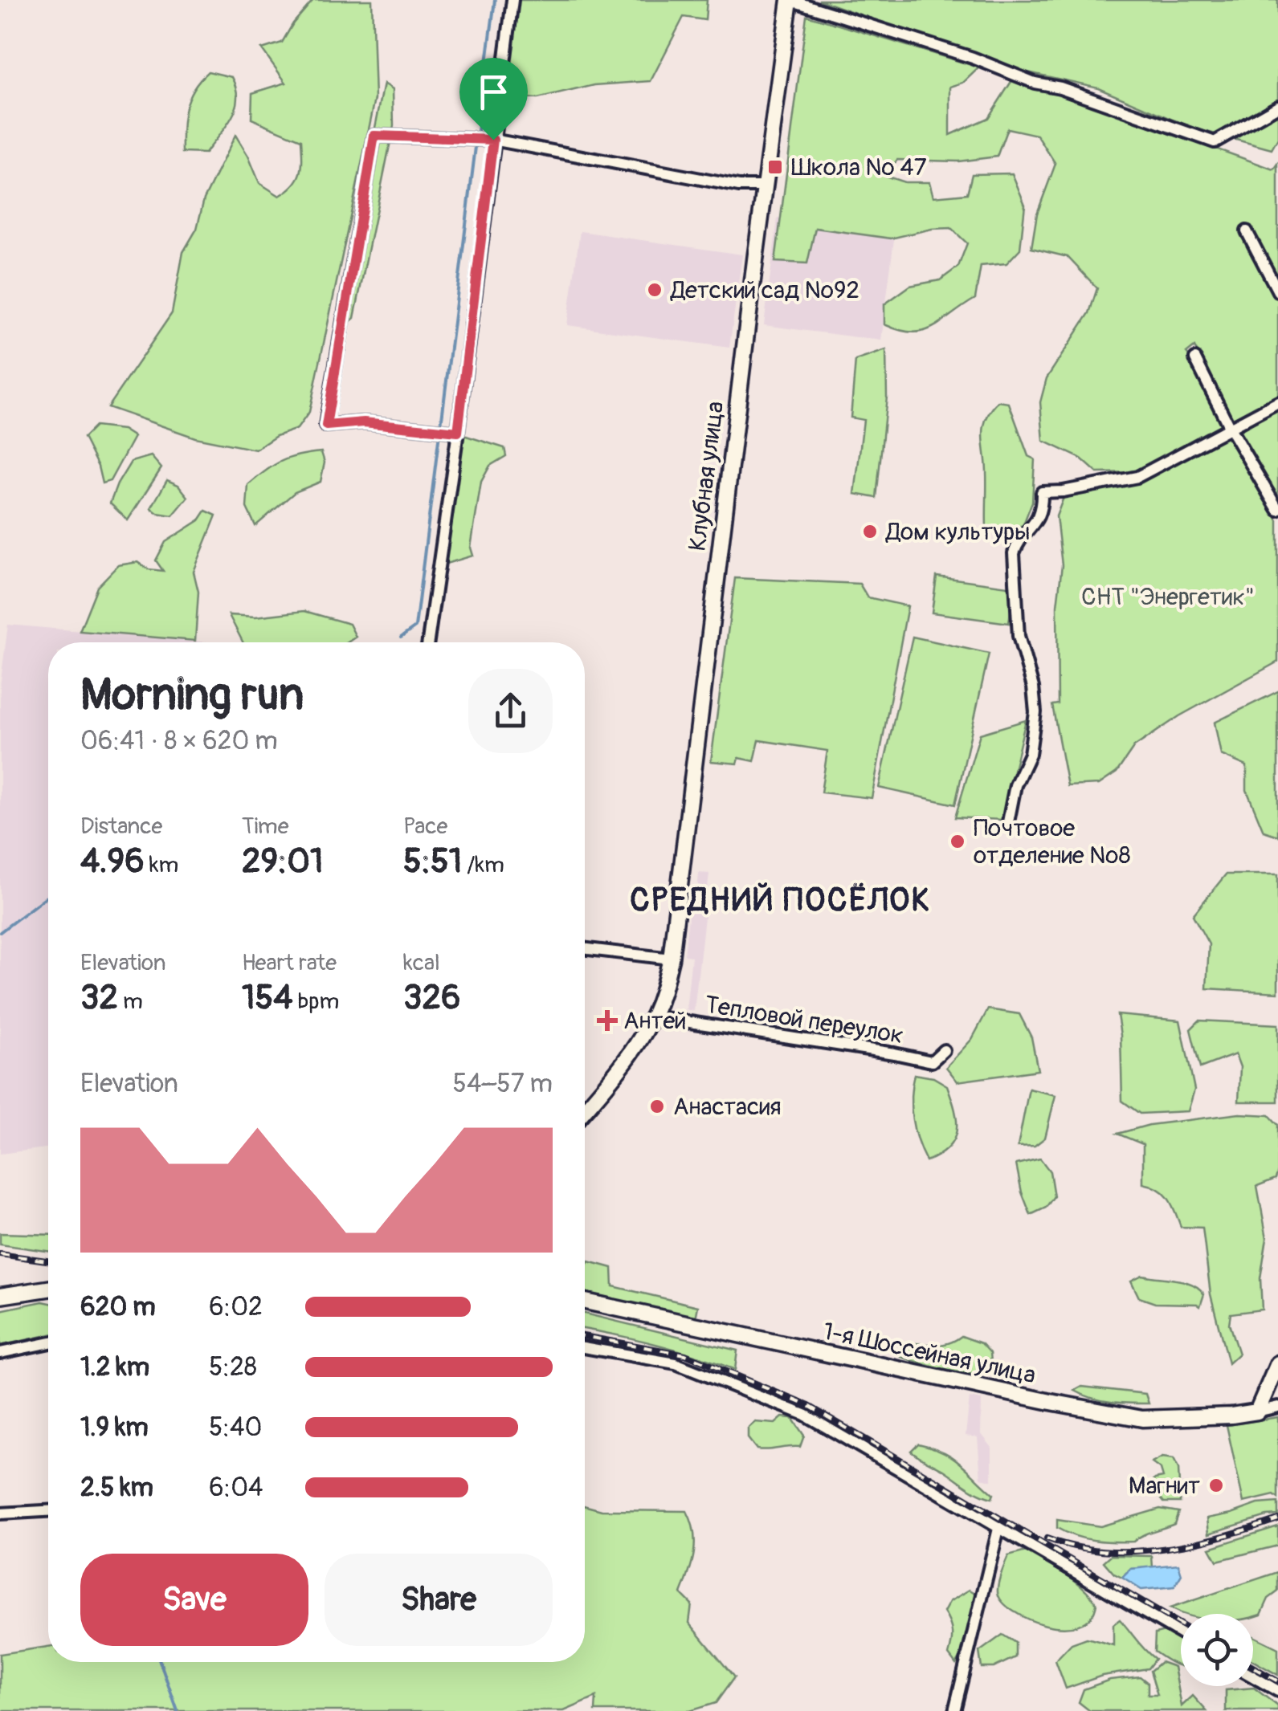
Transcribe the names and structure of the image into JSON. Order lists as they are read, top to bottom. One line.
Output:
{"streets":{"street":["Клубная улица","Тепловой переулок","1-я Шоссейная улица"]},"crossings":[["Клубная улица","Тепловой переулок"]],"districts":["СРЕДНИЙ ПОСЁЛОК"],"parks":["СНТ \"Энергетик\""],"places":{"transit":["Школа № 47"],"other":["Детский сад №92","Дом культуры","Почтовое отделение №8","Анастасия","Магнит"],"health":["Антей"]},"page":{"heading":["Morning run","06:41 · 8 × 620 m"],"stats":[["Distance","4.96 km"],["Time","29:01"],["Pace","5:51 /km"],["Elevation","32 m"],["Heart rate","154 bpm"],["kcal","326"]],"chart":["Elevation","54–57 m"],"list":[{"name":"620 m","note":"6:02"},{"name":"1.2 km","note":"5:28"},{"name":"1.9 km","note":"5:40"},{"name":"2.5 km","note":"6:04"}],"buttons":["Save","Share"]}}
